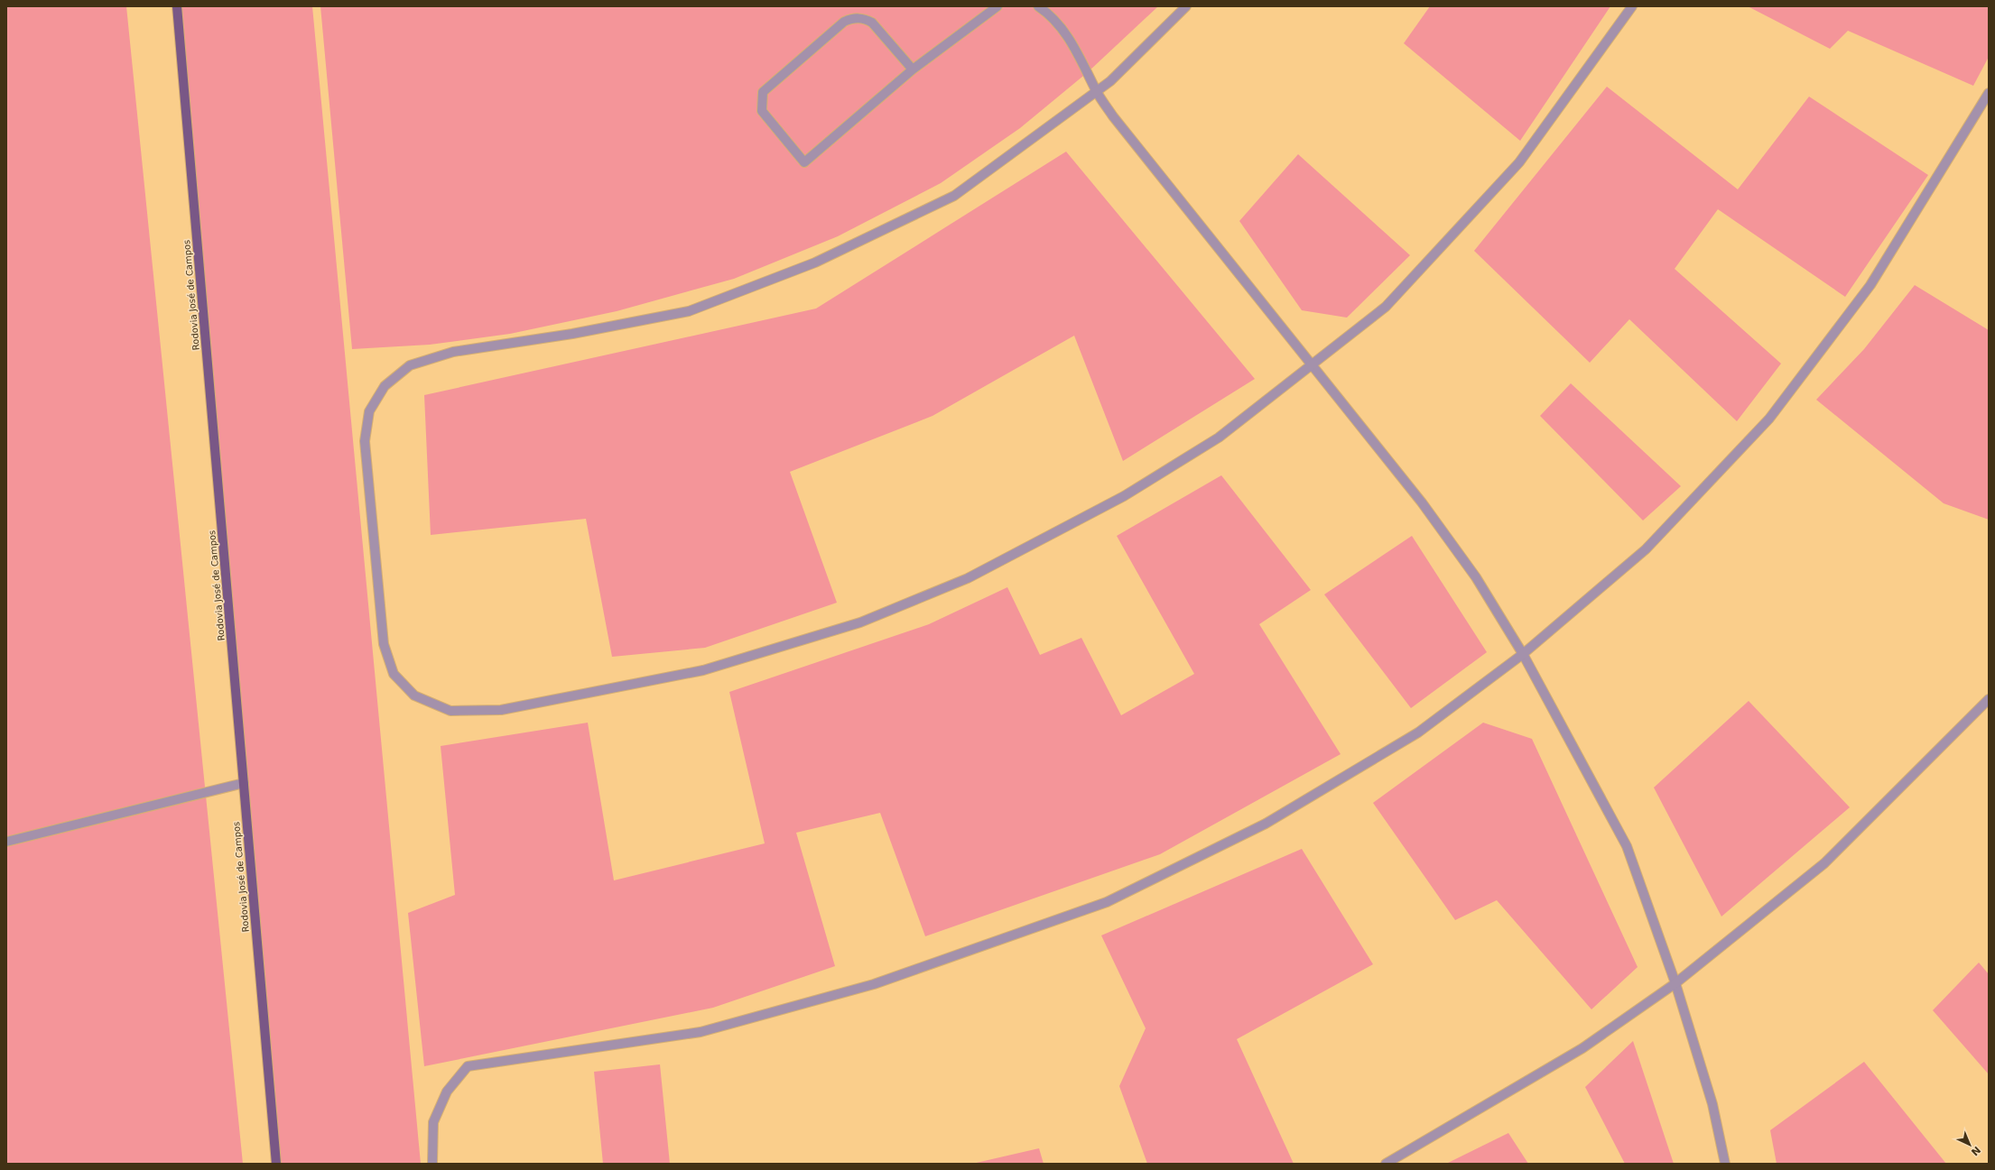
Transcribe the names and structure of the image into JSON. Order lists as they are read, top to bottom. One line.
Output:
{"streets":{"main road":["Rodovia José de Campos"]},"north":"bottom right"}
